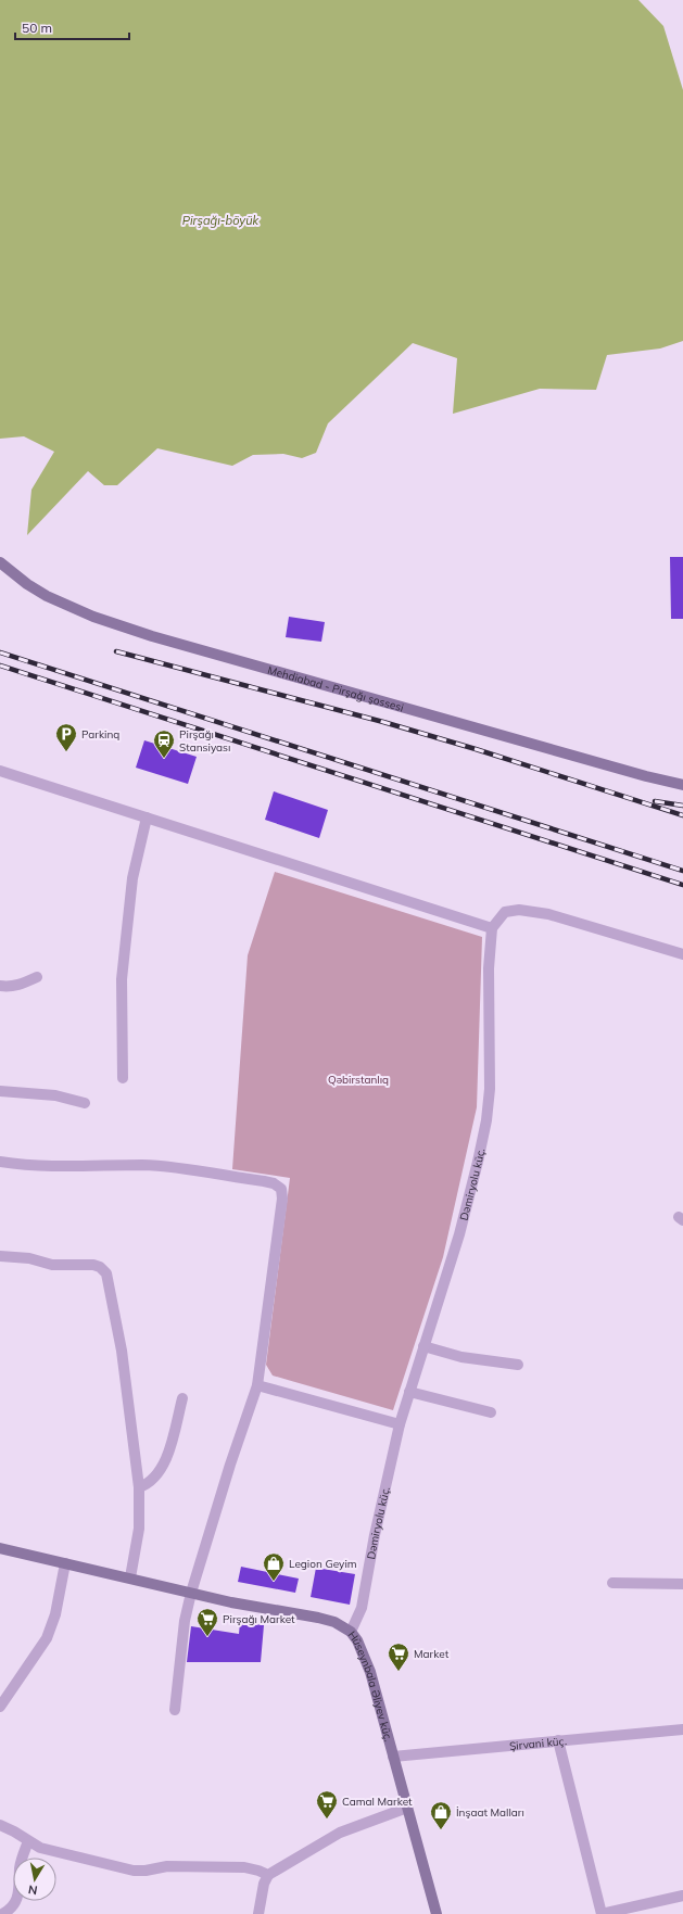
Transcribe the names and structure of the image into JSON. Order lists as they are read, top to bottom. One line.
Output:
{"streets":{"main road":["Mehdiabad - Pirşağı şossesi","Hüseynbala Əliyev küç."],"street":["Dəmiryolu küç.","Şirvani küç."]},"crossings":[["Dəmiryolu küç.","Hüseynbala Əliyev küç."],["Hüseynbala Əliyev küç.","Şirvani küç."]],"water":["Pirşağı-böyük"],"parks":["Qəbirstanlıq"],"places":{"parking":["Parkinq"],"station":["Pirşağı Stansiyası"],"shop":["Legion Geyim","İnşaat Malları"],"supermarket":["Pirşağı Market","Market","Camal Market"]},"scale_bar":"50 m","north":"bottom"}
